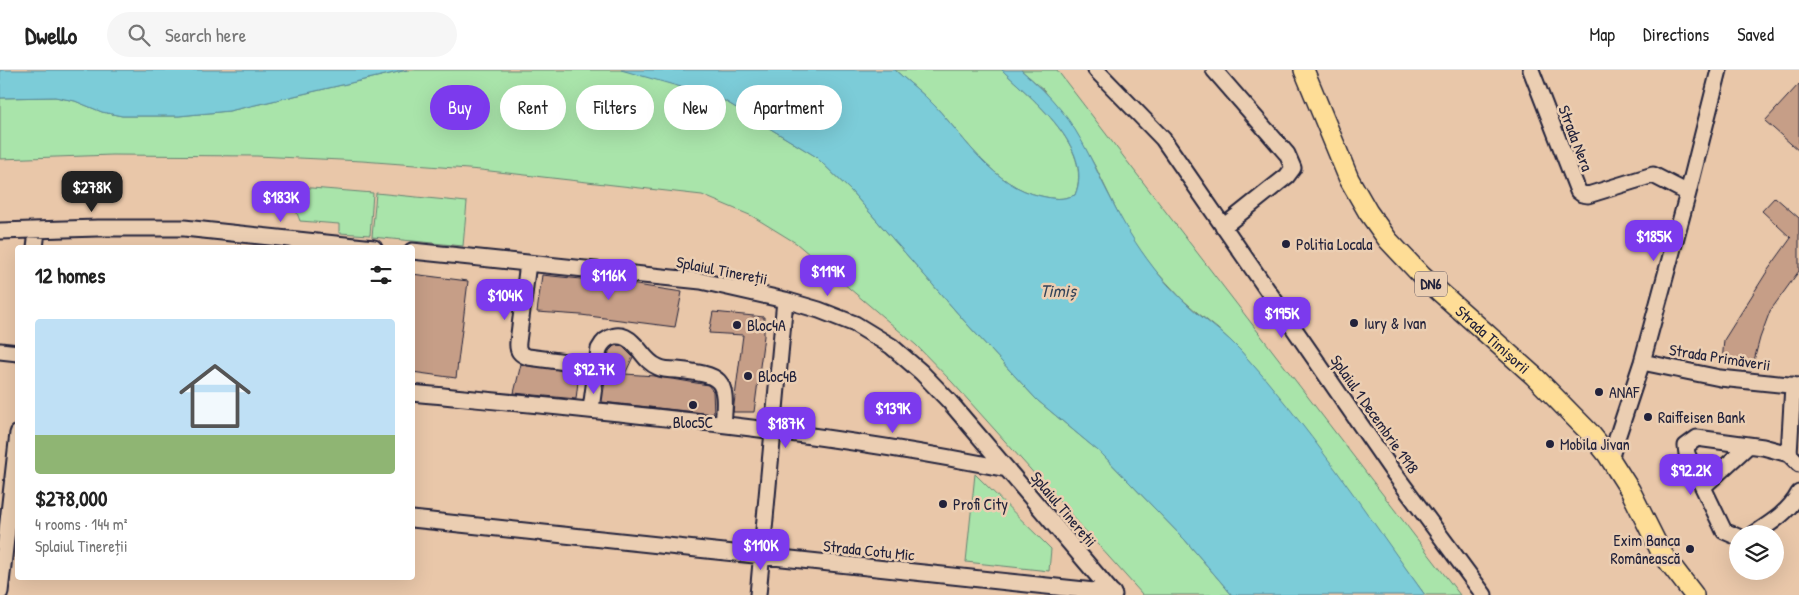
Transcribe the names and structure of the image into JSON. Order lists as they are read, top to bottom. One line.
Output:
{"streets":{"main road":["DN6","Strada Timișorii"],"street":["Strada Nera","Splaiul Tinereții","Strada Primăverii","Splaiul 1 Decembrie 1918","Strada Cotu Mic"]},"crossings":[["Splaiul Tinereții","Strada Cotu Mic"]],"water":["Timiș"],"places":["Politia Locala","Iury & Ivan","Bloc4A","Bloc4B","ANAF","Bloc5C","Raiffeisen Bank","Mobila Jivan","Profi City","Exim Banca Românească"],"page":{"header":"Dwello","search":"Search here","nav":["Map","Directions","Saved"],"chip":["Buy","Rent","Filters","New","Apartment"],"price":["$278K","$183K","$185K","$119K","$116K","$104K","$195K","$92.7K","$139K","$187K","$92.2K","$110K"],"heading":"12 homes","list":[{"name":"$278,000","note":"4 rooms · 144 m² · Splaiul Tinereții"}]}}
